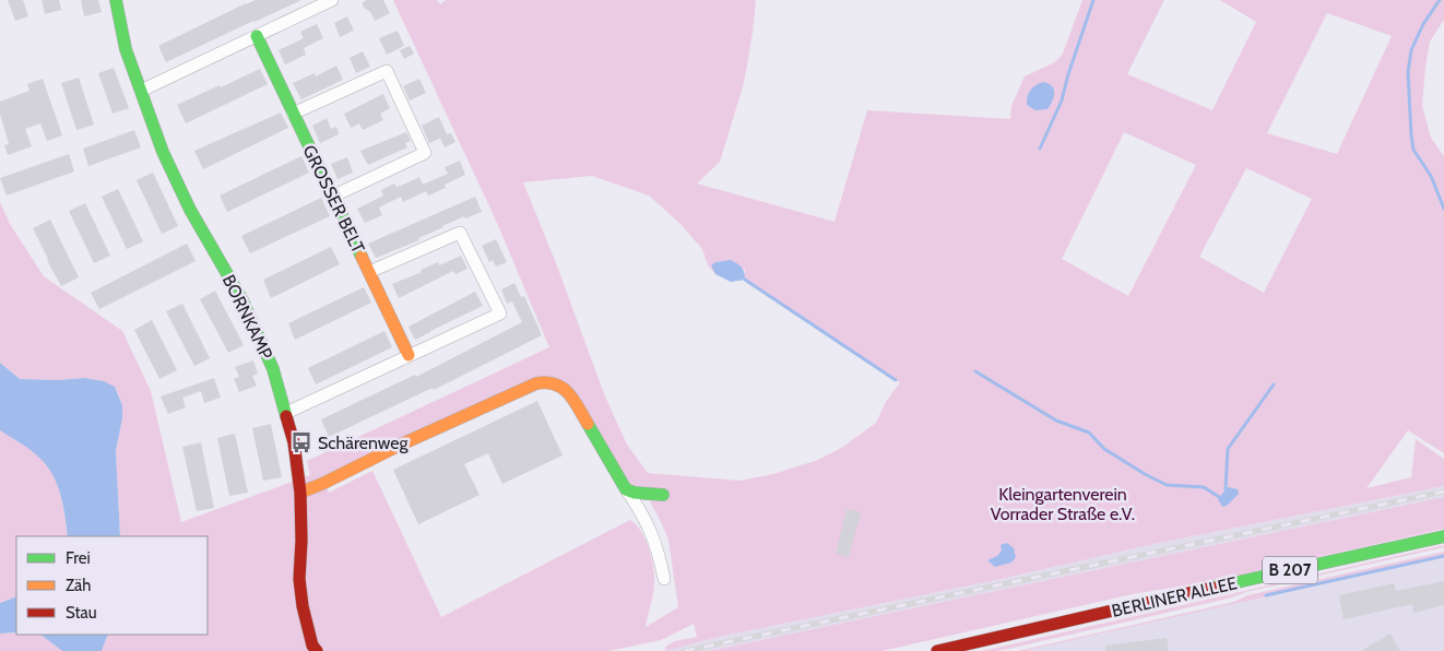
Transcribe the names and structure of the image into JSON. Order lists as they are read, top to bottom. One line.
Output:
{"streets":{"street":["GROSSER BELT","BORNKAMP","B 207","BERLINER ALLEE"]},"parks":["Kleingartenverein Vorrader Straße e.V."],"places":{"bus stop":["Schärenweg"]},"legend":["Frei","Zäh","Stau"]}
